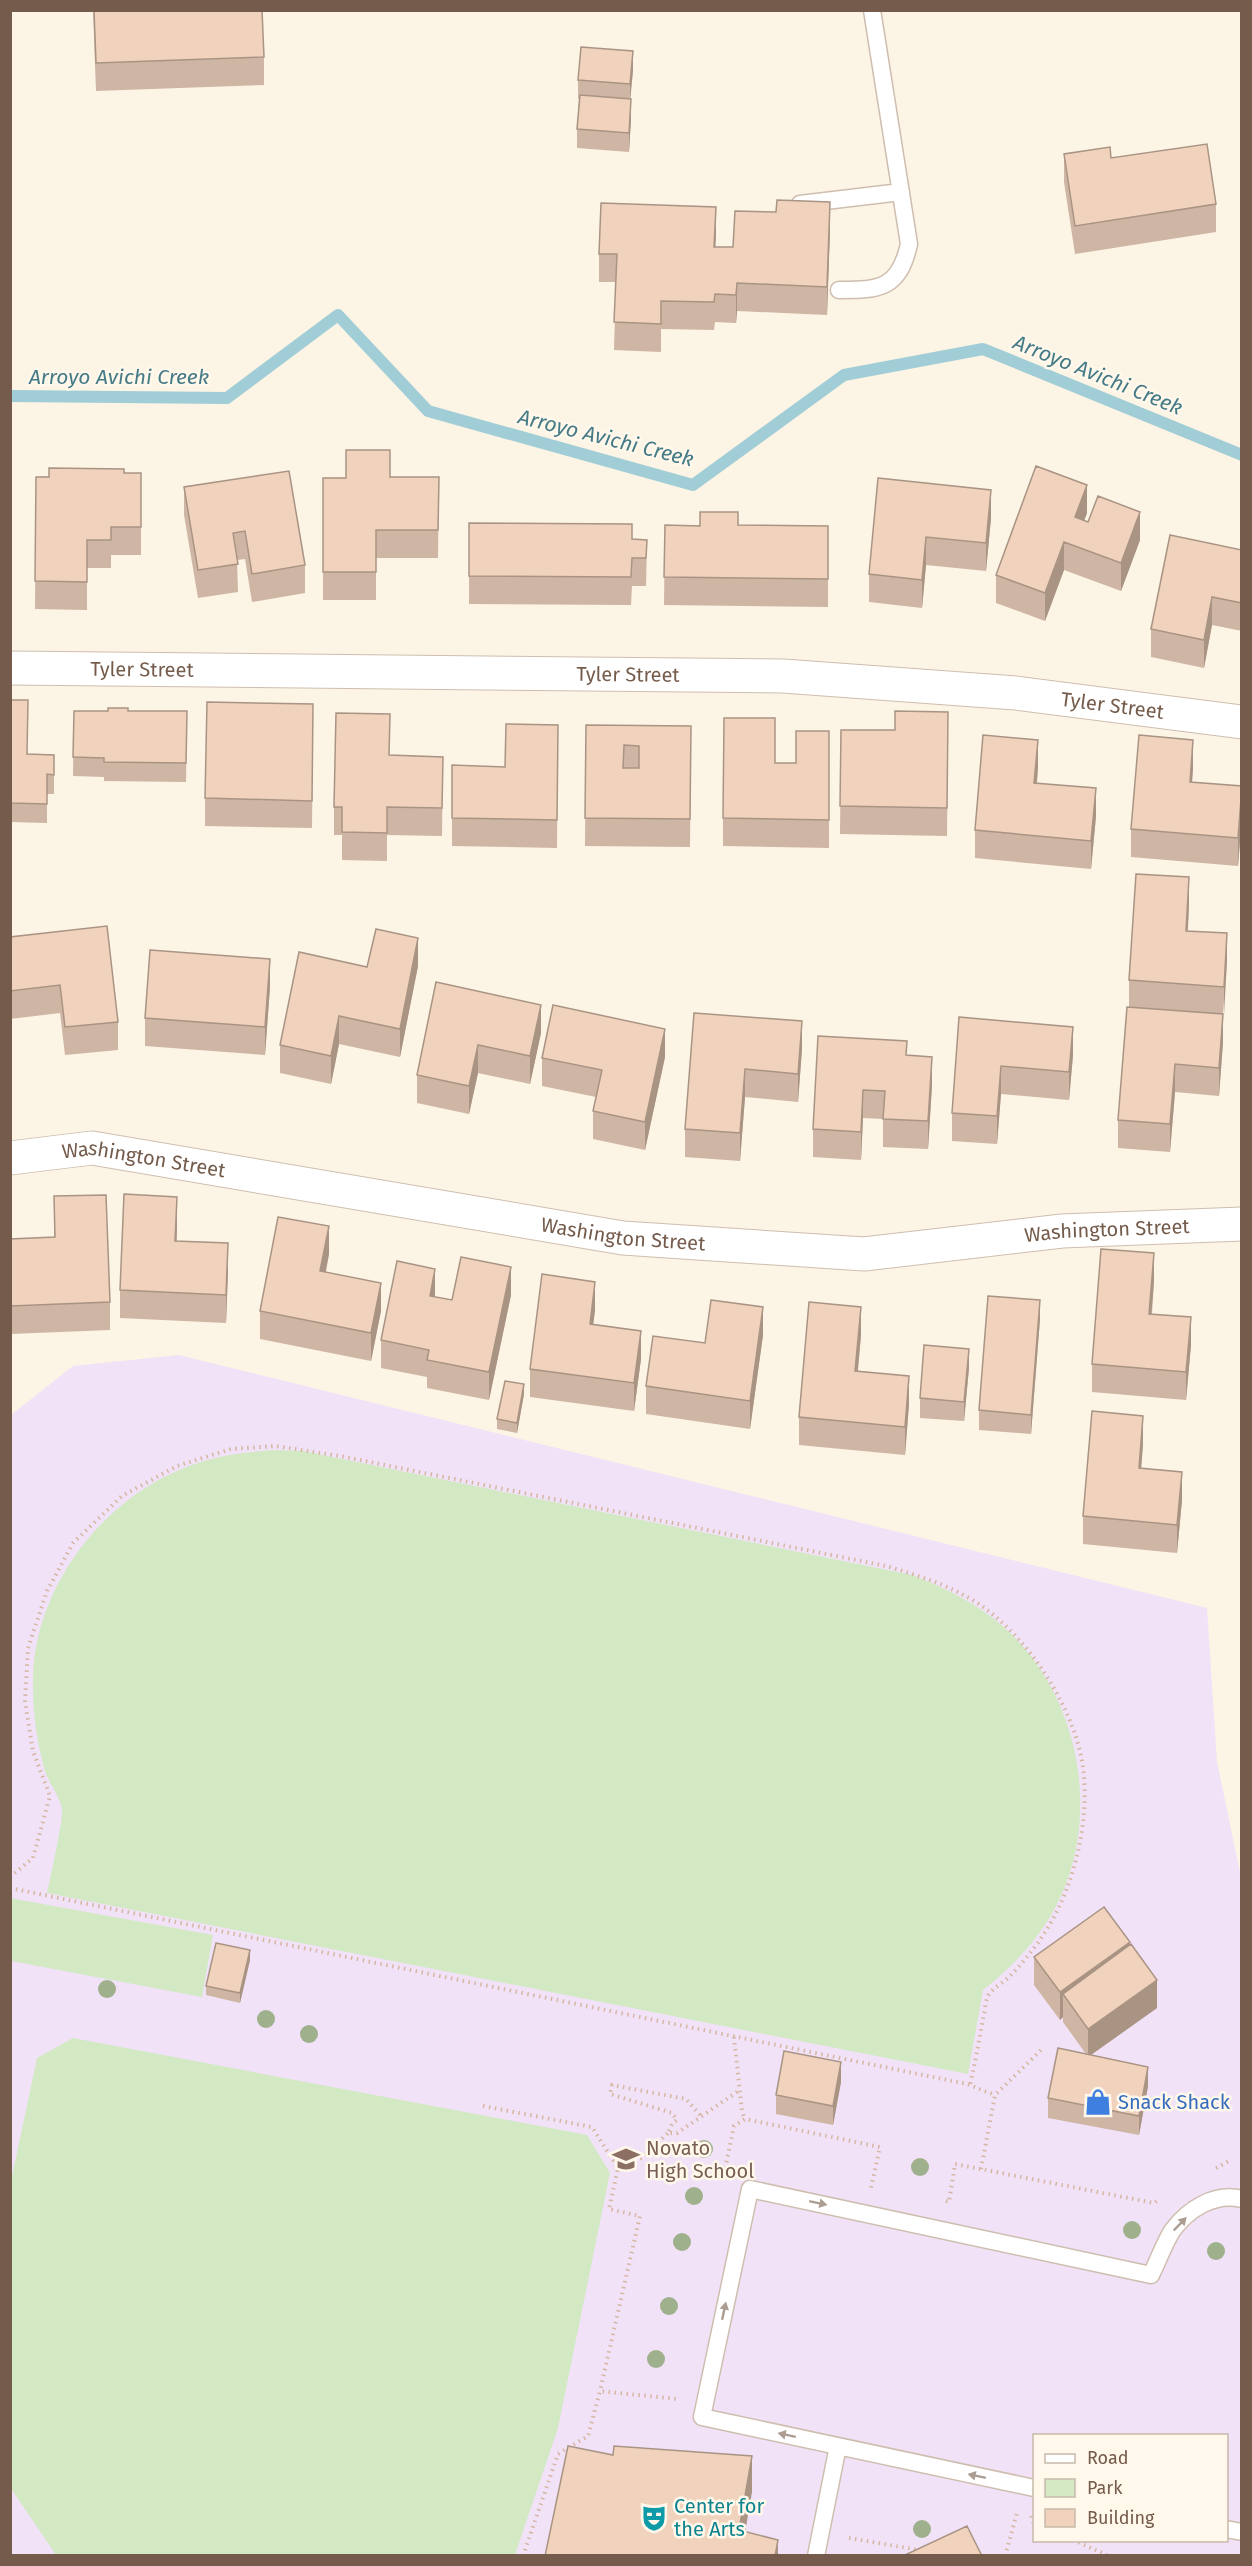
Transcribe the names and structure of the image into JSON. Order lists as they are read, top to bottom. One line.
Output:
{"streets":{"street":["Tyler Street","Washington Street"]},"water":["Arroyo Avichi Creek"],"places":{"shop":["Snack Shack"],"school or university":["Novato High School"],"theatre":["Center for the Arts"]},"legend":["Road","Park","Building"]}
